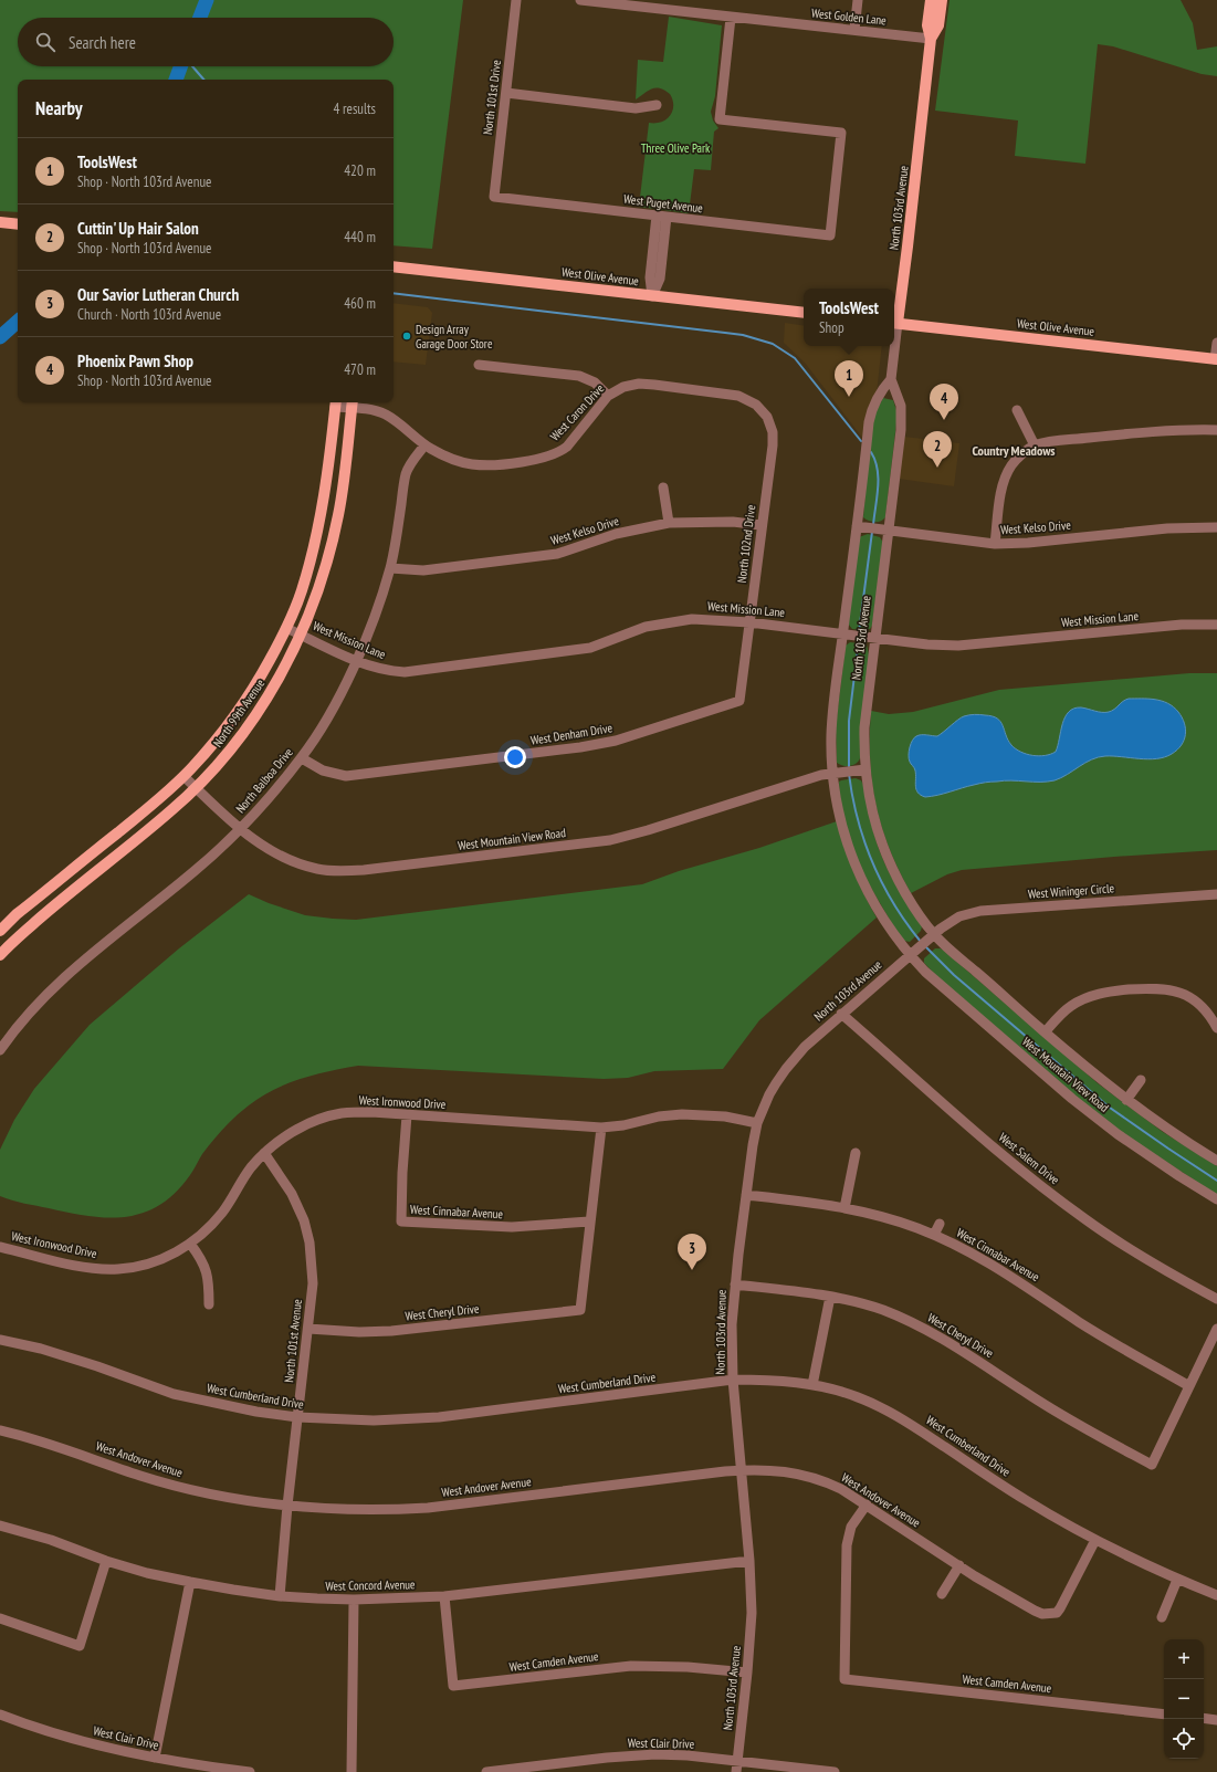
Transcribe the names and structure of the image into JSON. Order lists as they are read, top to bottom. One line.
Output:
{"streets":{"main road":["North 103rd Avenue","West Olive Avenue","North 99th Avenue"],"street":["West Golden Lane","North 101st Drive","West Puget Avenue","West Caron Drive","West Kelso Drive","North 102nd Drive","West Mission Lane","West Denham Drive","North Balboa Drive","West Mountain View Road","West Wininger Circle","West Ironwood Drive","West Salem Drive","West Cinnabar Avenue","West Cheryl Drive","North 101st Avenue","West Cumberland Drive","West Andover Avenue","West Concord Avenue","West Camden Avenue","West Clair Drive"]},"crossings":[["West Golden Lane","West Puget Avenue"],["West Golden Lane","North 103rd Avenue"],["North 101st Drive","West Puget Avenue"],["North 103rd Avenue","West Olive Avenue"],["North 103rd Avenue","West Kelso Drive"],["North 103rd Avenue","West Mission Lane"],["North 103rd Avenue","West Mountain View Road"],["North 103rd Avenue","West Wininger Circle"],["North 103rd Avenue","West Ironwood Drive"],["North 103rd Avenue","West Salem Drive"],["North 103rd Avenue","West Cinnabar Avenue"],["North 103rd Avenue","West Cheryl Drive"],["North 103rd Avenue","West Cumberland Drive"],["North 103rd Avenue","West Andover Avenue"],["North 103rd Avenue","West Concord Avenue"],["North 103rd Avenue","West Camden Avenue"],["North 103rd Avenue","West Clair Drive"],["West Caron Drive","North 102nd Drive"],["West Caron Drive","North 99th Avenue"],["West Caron Drive","North Balboa Drive"],["West Kelso Drive","North 102nd Drive"],["West Kelso Drive","North Balboa Drive"],["North 102nd Drive","West Mission Lane"],["North 102nd Drive","West Denham Drive"],["West Mission Lane","North 99th Avenue"],["West Mission Lane","North Balboa Drive"],["North 99th Avenue","West Mountain View Road"],["West Denham Drive","North Balboa Drive"],["North Balboa Drive","West Mountain View Road"],["West Mountain View Road","West Wininger Circle"],["West Ironwood Drive","West Cinnabar Avenue"],["West Ironwood Drive","North 101st Avenue"],["West Cinnabar Avenue","West Cheryl Drive"],["West Cheryl Drive","North 101st Avenue"],["North 101st Avenue","West Cumberland Drive"],["North 101st Avenue","West Andover Avenue"],["North 101st Avenue","West Concord Avenue"],["West Cumberland Drive","West Andover Avenue"],["West Andover Avenue","West Camden Avenue"],["West Concord Avenue","West Camden Avenue"]],"districts":["Country Meadows"],"parks":["Three Olive Park"],"places":["Design Array Garage Door Store"],"page":{"search":"Search here","heading":["Nearby","4 results"],"list":[{"mark":"1","name":"ToolsWest","note":"Shop · North 103rd Avenue","value":"420 m"},{"mark":"2","name":"Cuttin' Up Hair Salon","note":"Shop · North 103rd Avenue","value":"440 m"},{"mark":"3","name":"Our Savior Lutheran Church","note":"Church · North 103rd Avenue","value":"460 m"},{"mark":"4","name":"Phoenix Pawn Shop","note":"Shop · North 103rd Avenue","value":"470 m"}],"popup":["ToolsWest","Shop"],"pins":["1","4","2","3"],"map_buttons":["+","−"]}}
